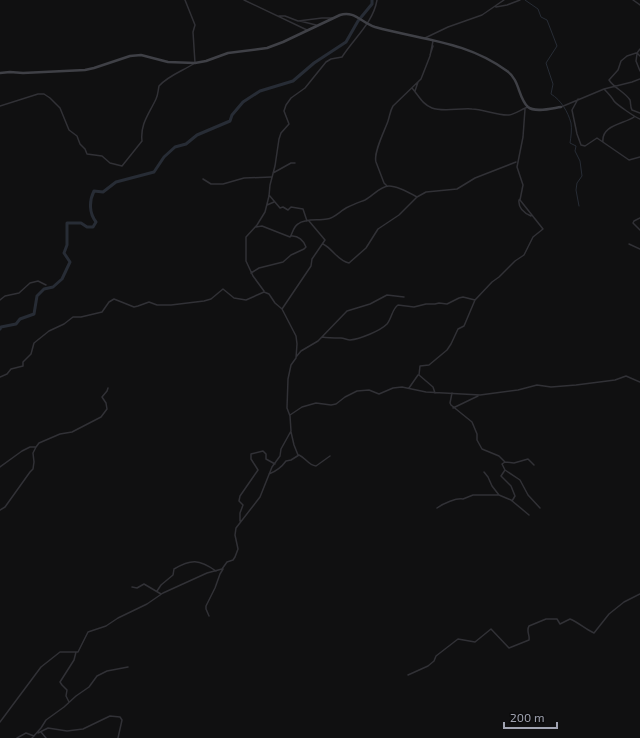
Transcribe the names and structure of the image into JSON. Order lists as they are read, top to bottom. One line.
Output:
{"scale_bar":"200 m"}
